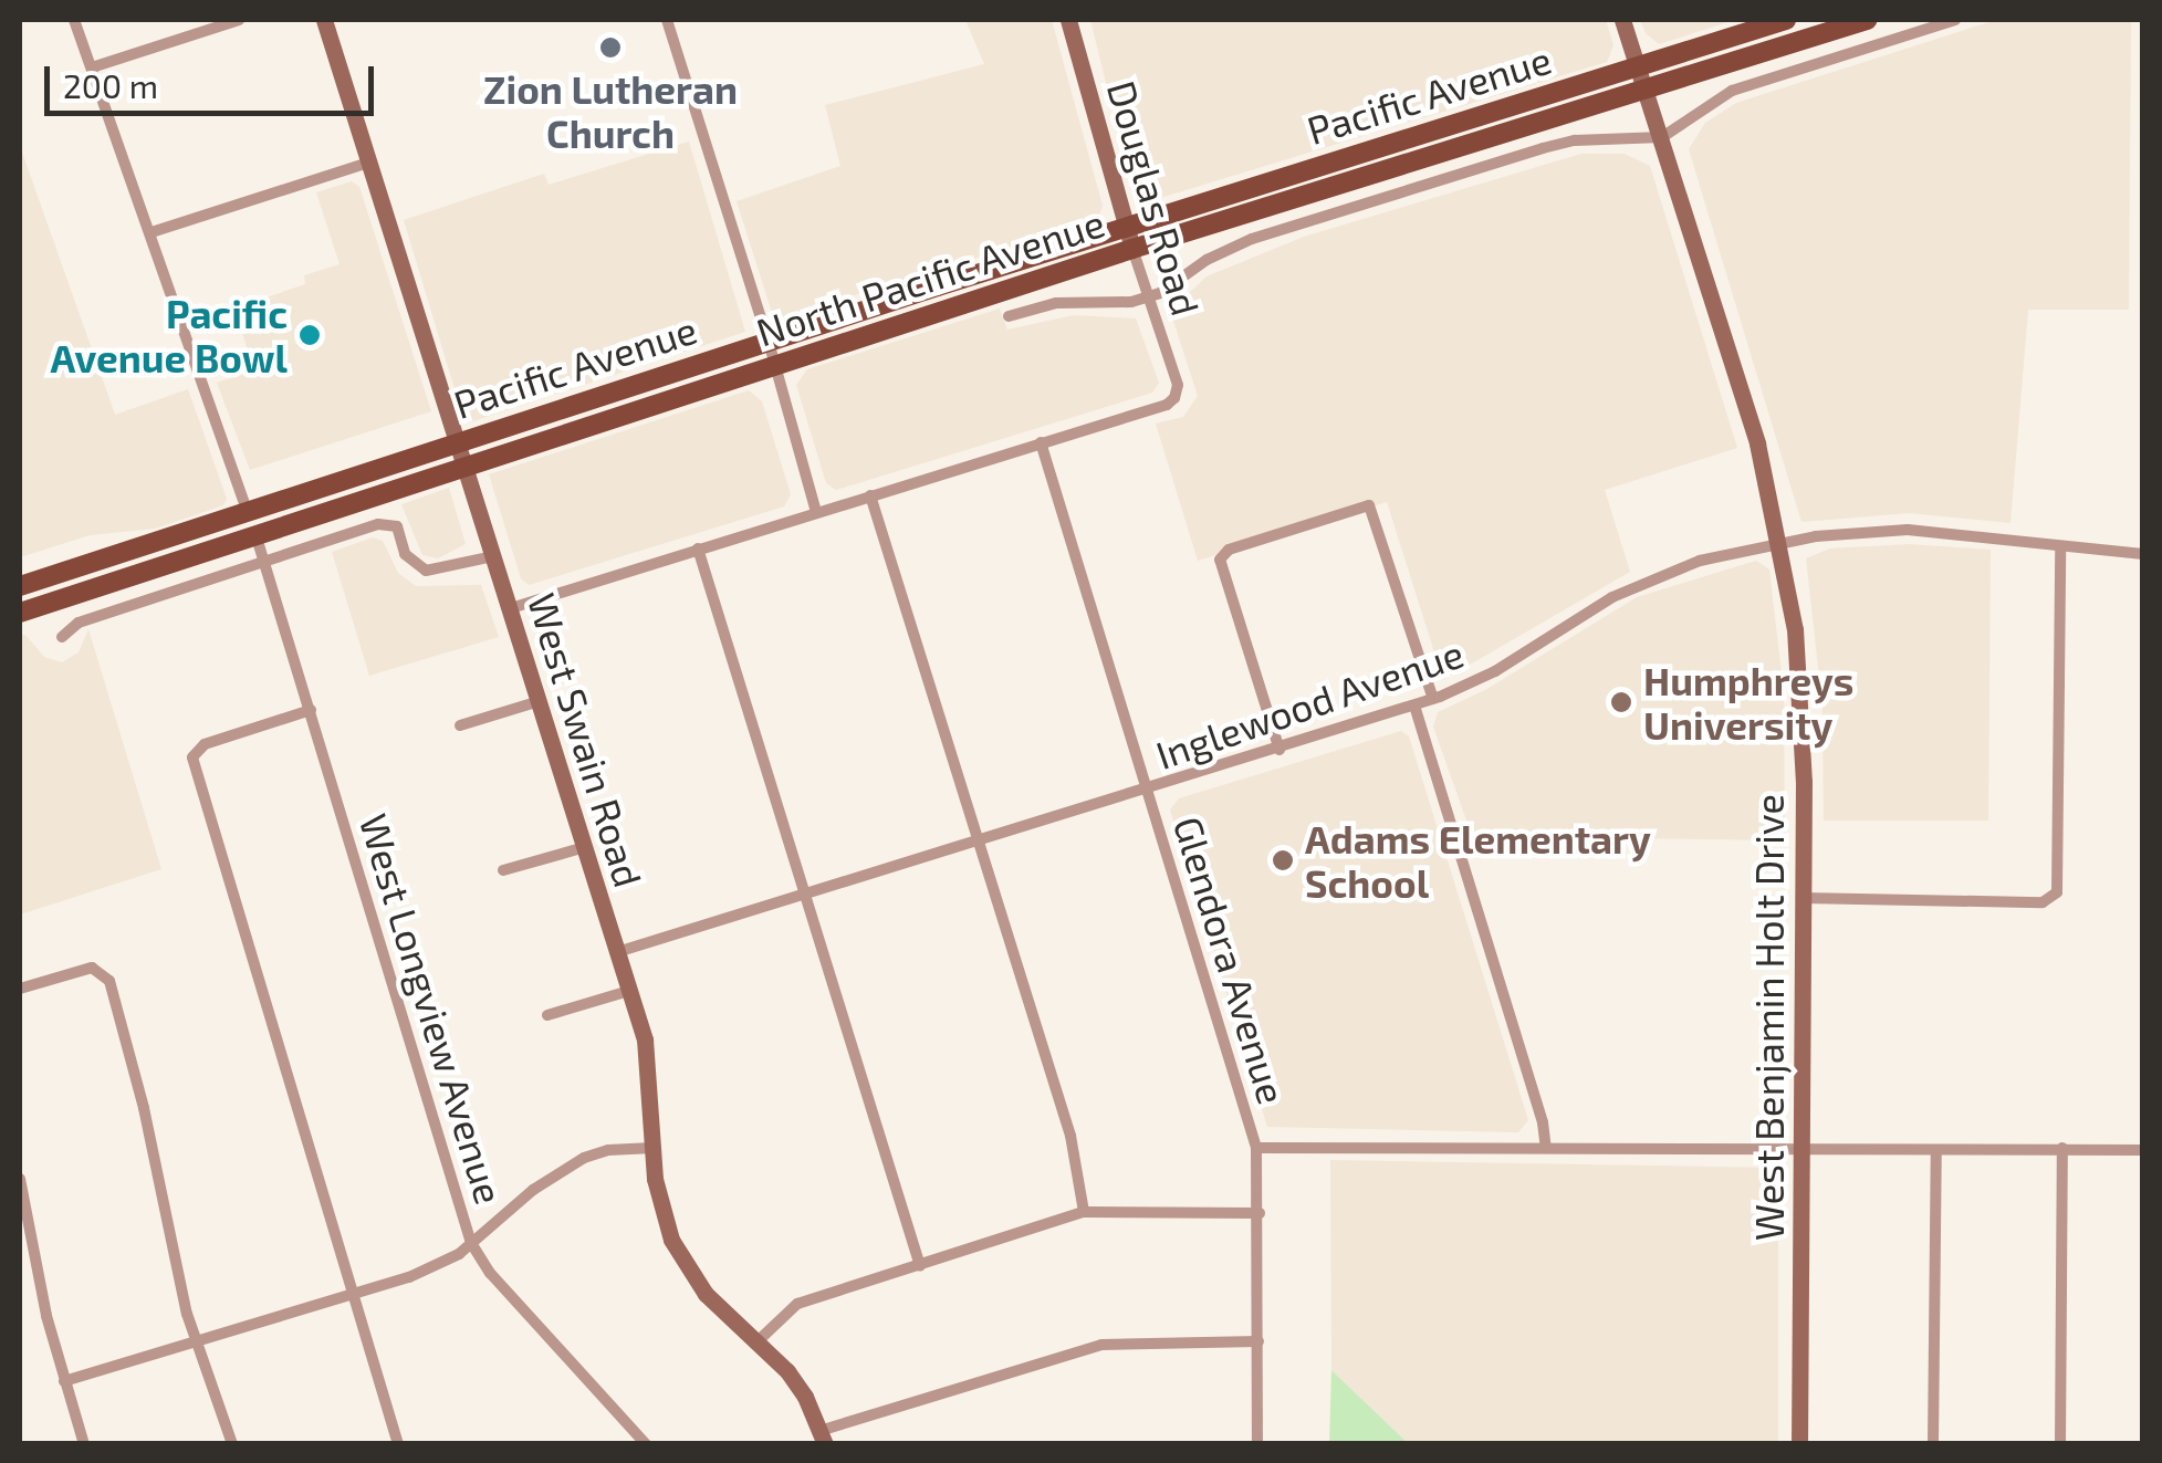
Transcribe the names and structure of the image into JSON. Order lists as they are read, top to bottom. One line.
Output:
{"streets":{"main road":["Pacific Avenue","Douglas Road","North Pacific Avenue","West Swain Road","West Benjamin Holt Drive"],"street":["Inglewood Avenue","Glendora Avenue","West Longview Avenue"]},"crossings":[["Pacific Avenue","Douglas Road"],["Pacific Avenue","West Swain Road"],["Pacific Avenue","West Benjamin Holt Drive"],["Douglas Road","North Pacific Avenue"],["Douglas Road","Glendora Avenue"],["North Pacific Avenue","West Swain Road"],["North Pacific Avenue","West Longview Avenue"],["North Pacific Avenue","West Benjamin Holt Drive"],["Inglewood Avenue","West Swain Road"],["Inglewood Avenue","Glendora Avenue"],["Inglewood Avenue","West Benjamin Holt Drive"]],"places":["Zion Lutheran Church","Pacific Avenue Bowl","Humphreys University","Adams Elementary School"],"scale_bar":"200 m"}
